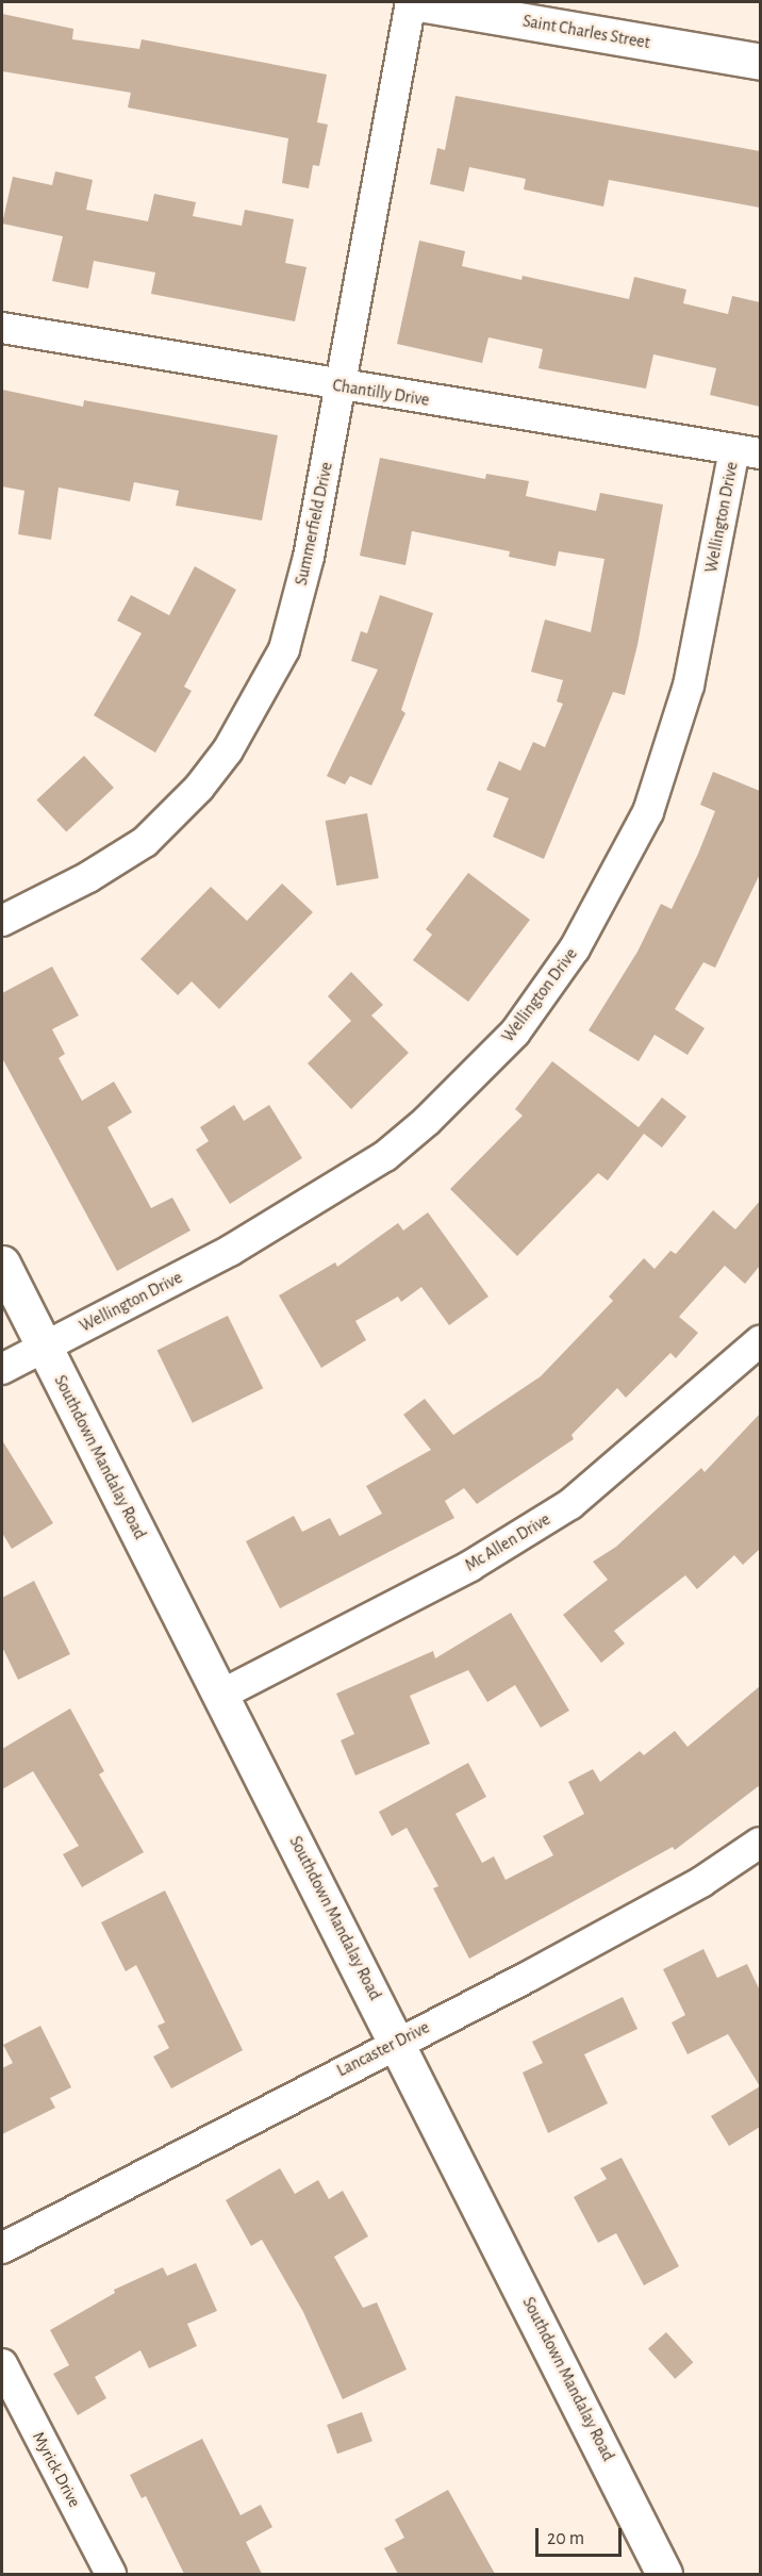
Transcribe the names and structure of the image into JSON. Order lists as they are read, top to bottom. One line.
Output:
{"streets":{"street":["Saint Charles Street","Chantilly Drive","Wellington Drive","Summerfield Drive","Southdown Mandalay Road","Mc Allen Drive","Lancaster Drive","Myrick Drive"]},"crossings":[["Saint Charles Street","Summerfield Drive"],["Chantilly Drive","Wellington Drive"],["Chantilly Drive","Summerfield Drive"],["Wellington Drive","Southdown Mandalay Road"],["Southdown Mandalay Road","Mc Allen Drive"],["Southdown Mandalay Road","Lancaster Drive"]],"scale_bar":"20 m"}
